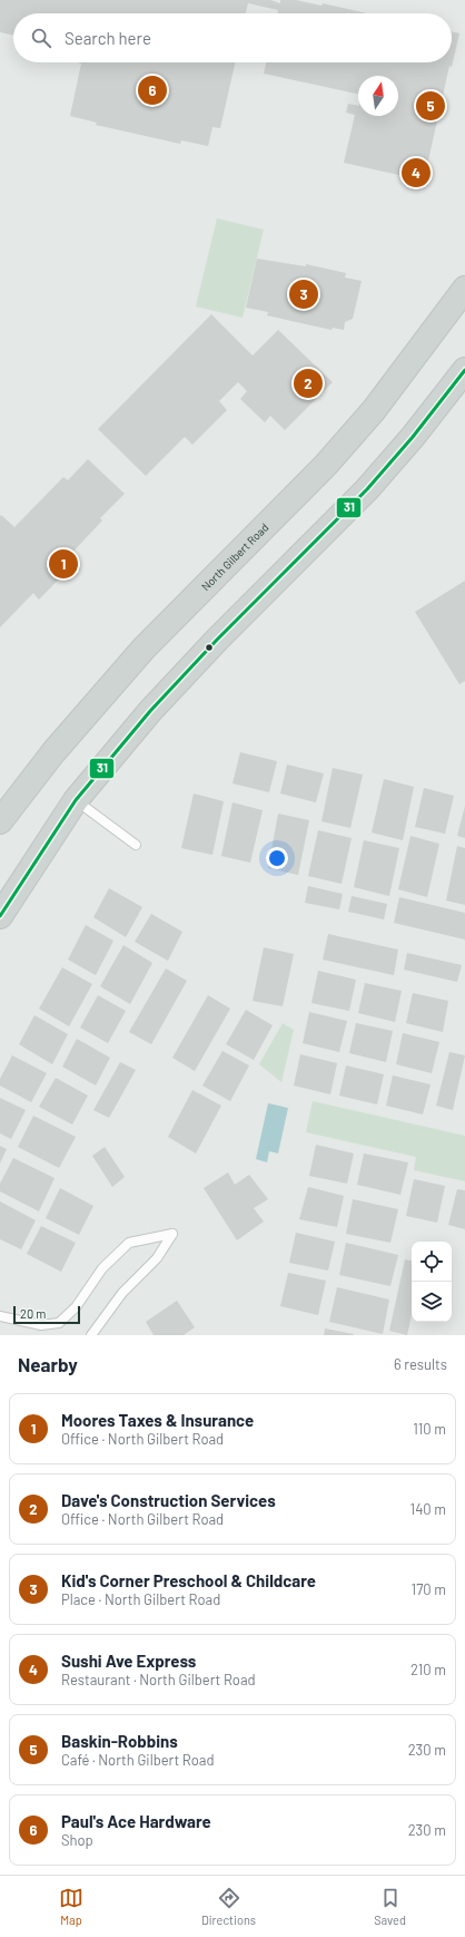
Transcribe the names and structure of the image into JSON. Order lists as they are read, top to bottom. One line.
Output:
{"streets":{"main road":["North Gilbert Road"]},"lines":["transit line 31"],"scale_bar":"20 m","north":"top","page":{"search":"Search here","pins":["6","5","4","3","2","1"],"scale":"20 m","heading":["Nearby","6 results"],"list":[{"mark":"1","name":"Moores Taxes & Insurance","note":"Office · North Gilbert Road","value":"110 m"},{"mark":"2","name":"Dave's Construction Services","note":"Office · North Gilbert Road","value":"140 m"},{"mark":"3","name":"Kid's Corner Preschool & Childcare","note":"Place · North Gilbert Road","value":"170 m"},{"mark":"4","name":"Sushi Ave Express","note":"Restaurant · North Gilbert Road","value":"210 m"},{"mark":"5","name":"Baskin-Robbins","note":"Café · North Gilbert Road","value":"230 m"},{"mark":"6","name":"Paul's Ace Hardware","note":"Shop","value":"230 m"}],"nav":["Map","Directions","Saved"]}}
